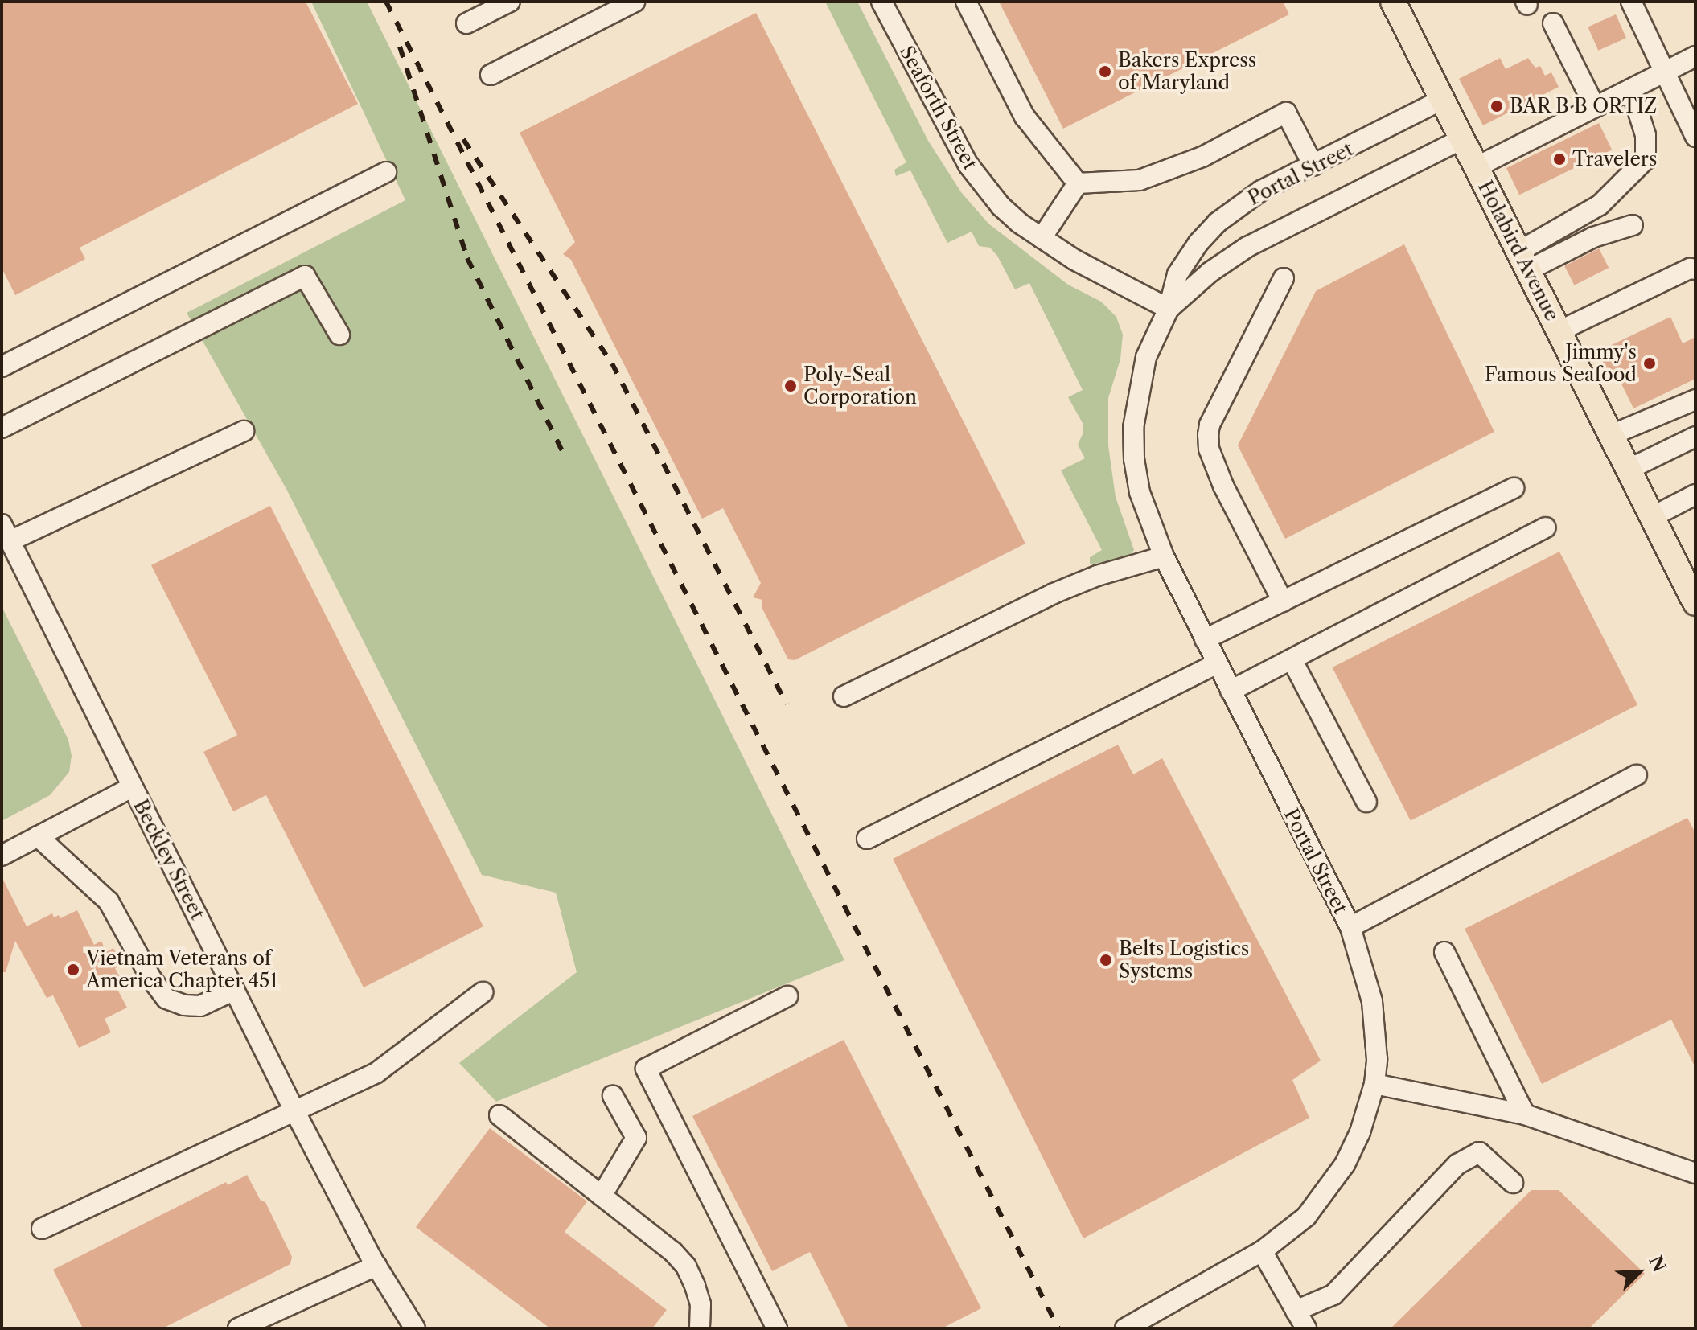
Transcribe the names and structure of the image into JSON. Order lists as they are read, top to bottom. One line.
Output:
{"streets":{"main road":["Holabird Avenue"],"street":["Seaforth Street","Portal Street","Beckley Street"]},"crossings":[["Seaforth Street","Portal Street"],["Portal Street","Holabird Avenue"]],"places":["Bakers Express of Maryland","BAR B B ORTIZ","Travelers","Jimmy's Famous Seafood","Poly-Seal Corporation","Belts Logistics Systems","Vietnam Veterans of America Chapter 451"],"north":"top right"}
